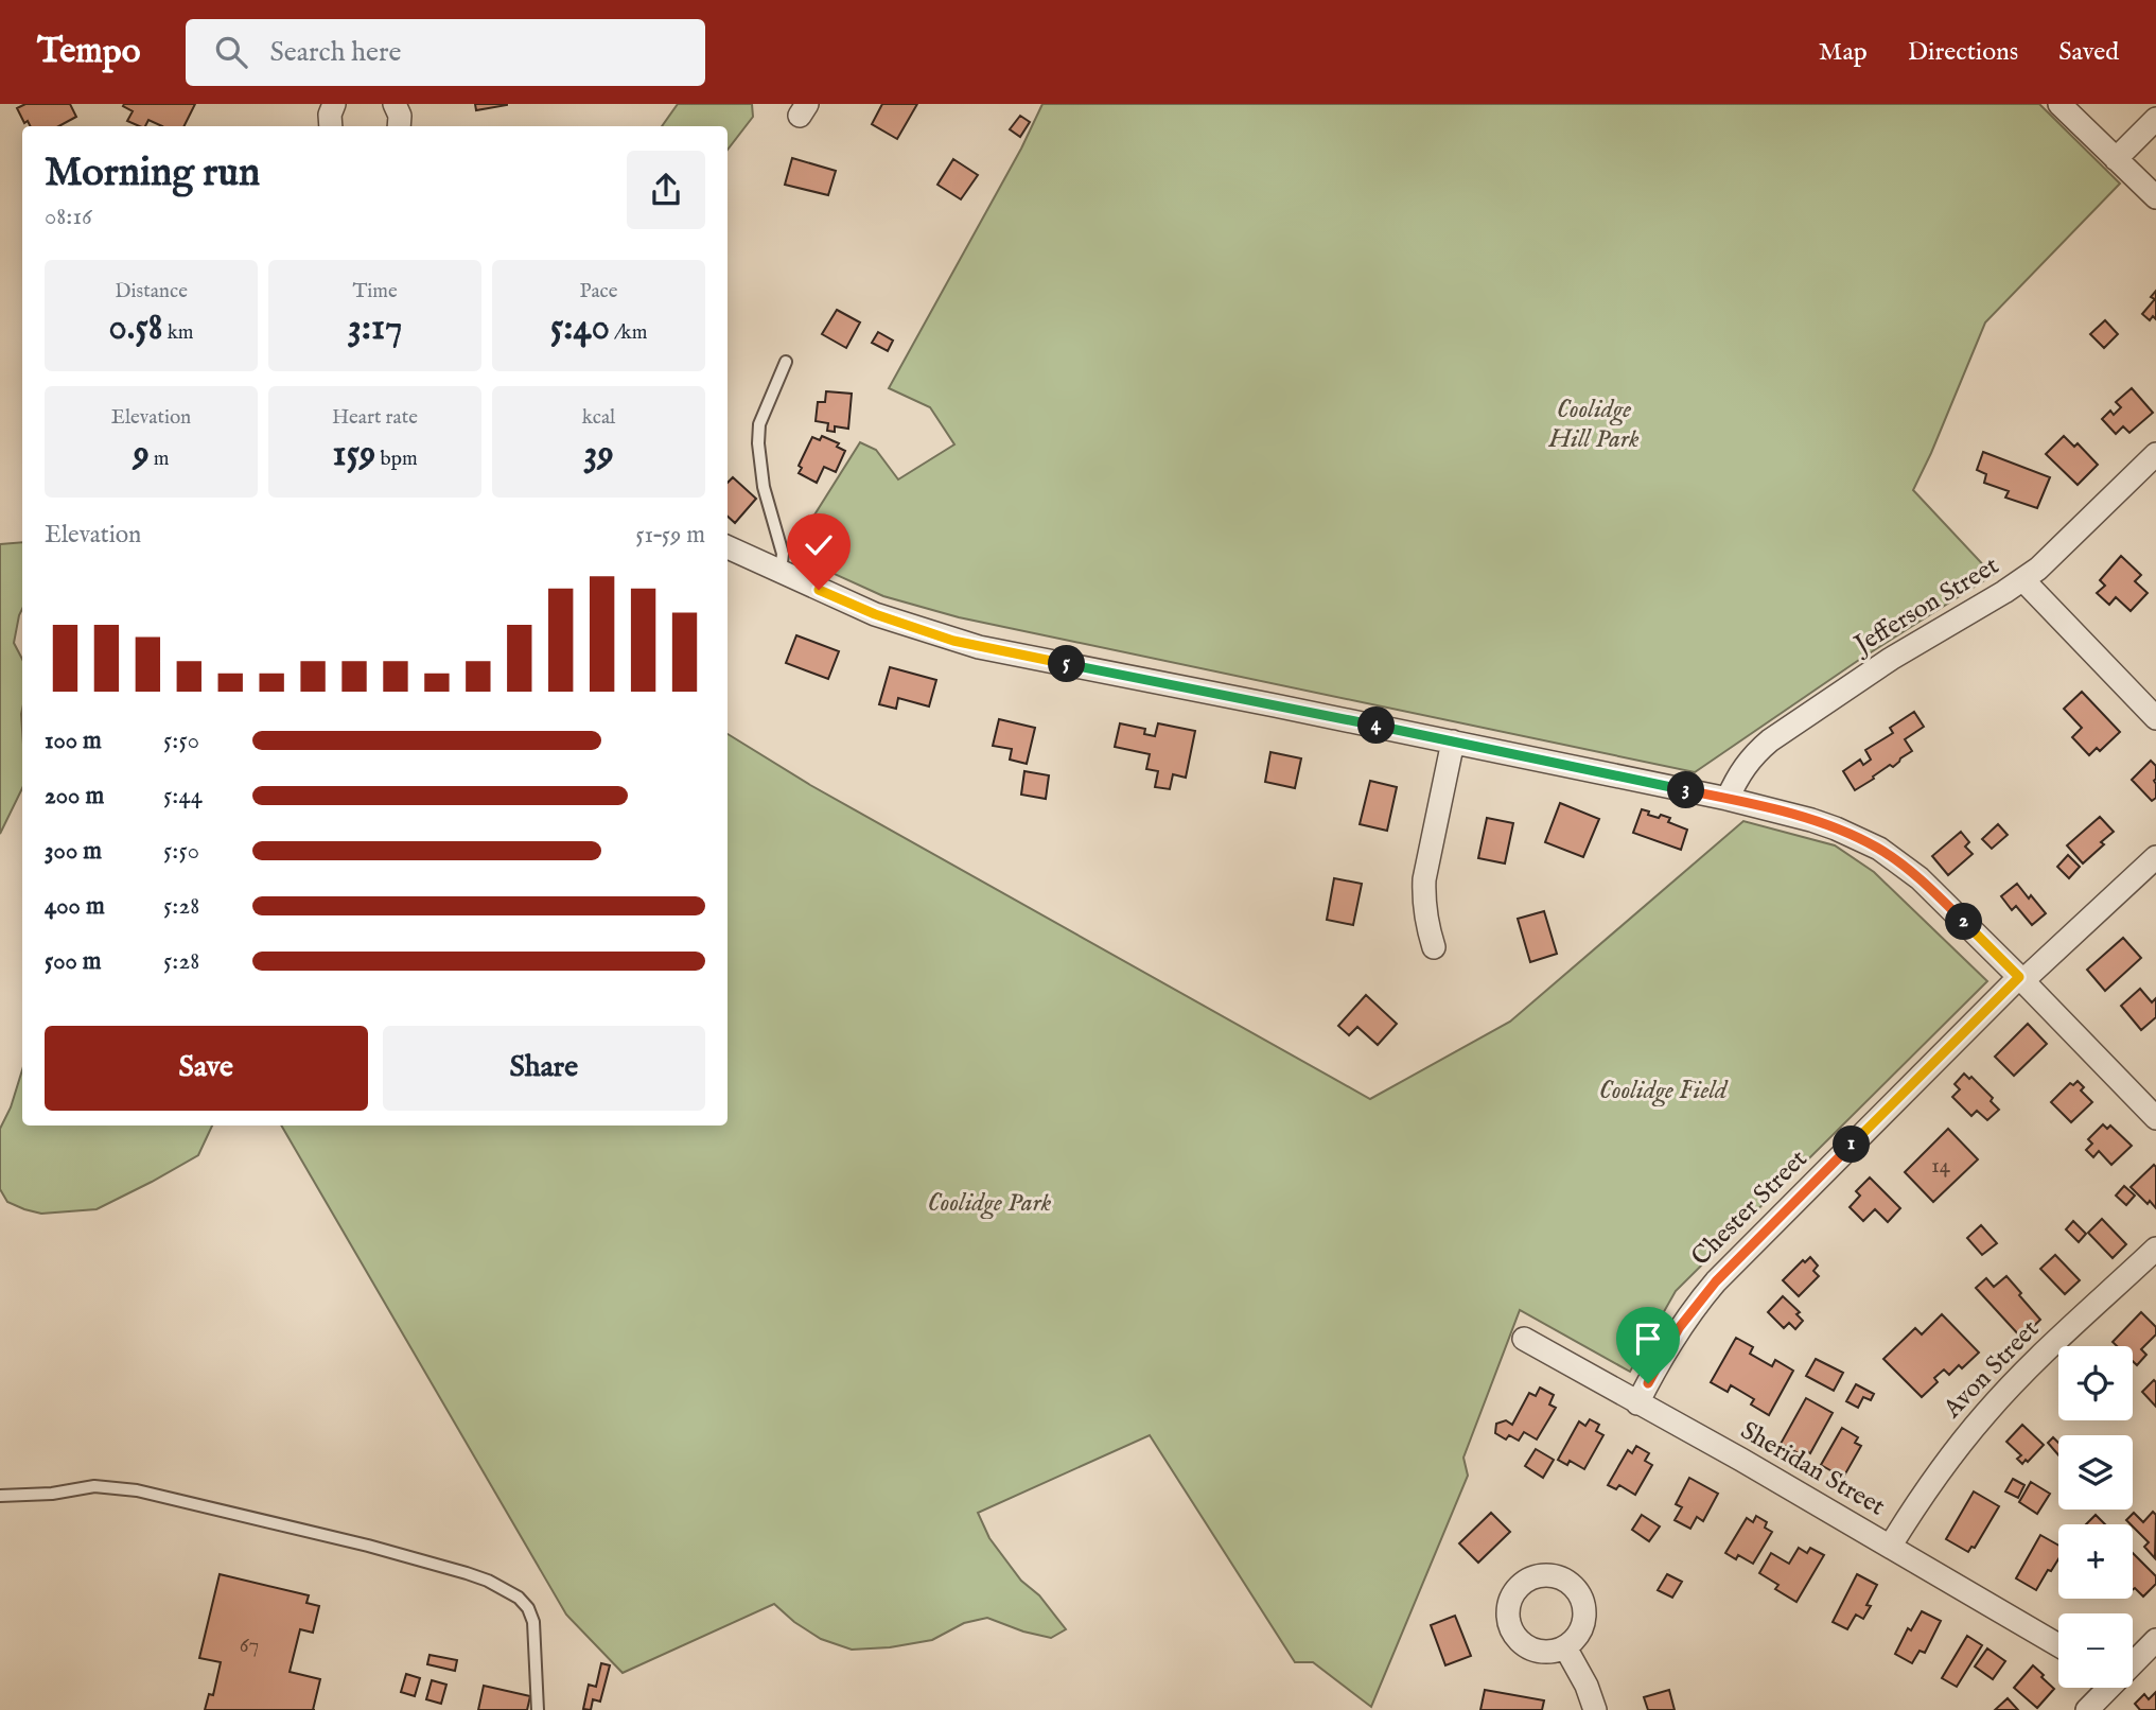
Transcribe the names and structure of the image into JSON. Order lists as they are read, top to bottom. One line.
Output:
{"streets":{"street":["Jefferson Street","Chester Street","Avon Street","Sheridan Street"]},"crossings":[["Chester Street","Sheridan Street"],["Avon Street","Sheridan Street"]],"parks":["Coolidge Hill Park","Coolidge Field","Coolidge Park"],"house_numbers":["14","67"],"page":{"header":"Tempo","search":"Search here","nav":["Map","Directions","Saved"],"heading":["Morning run","08:16"],"stats":[["Distance","0.58 km"],["Time","3:17"],["Pace","5:40 /km"],["Elevation","9 m"],["Heart rate","159 bpm"],["kcal","39"]],"chart":["Elevation","51–59 m"],"pins":["5","4","3","2","1"],"list":[{"name":"100 m","note":"5:50"},{"name":"200 m","note":"5:44"},{"name":"300 m","note":"5:50"},{"name":"400 m","note":"5:28"},{"name":"500 m","note":"5:28"}],"buttons":["Save","Share"],"map_buttons":["+","−"]}}
